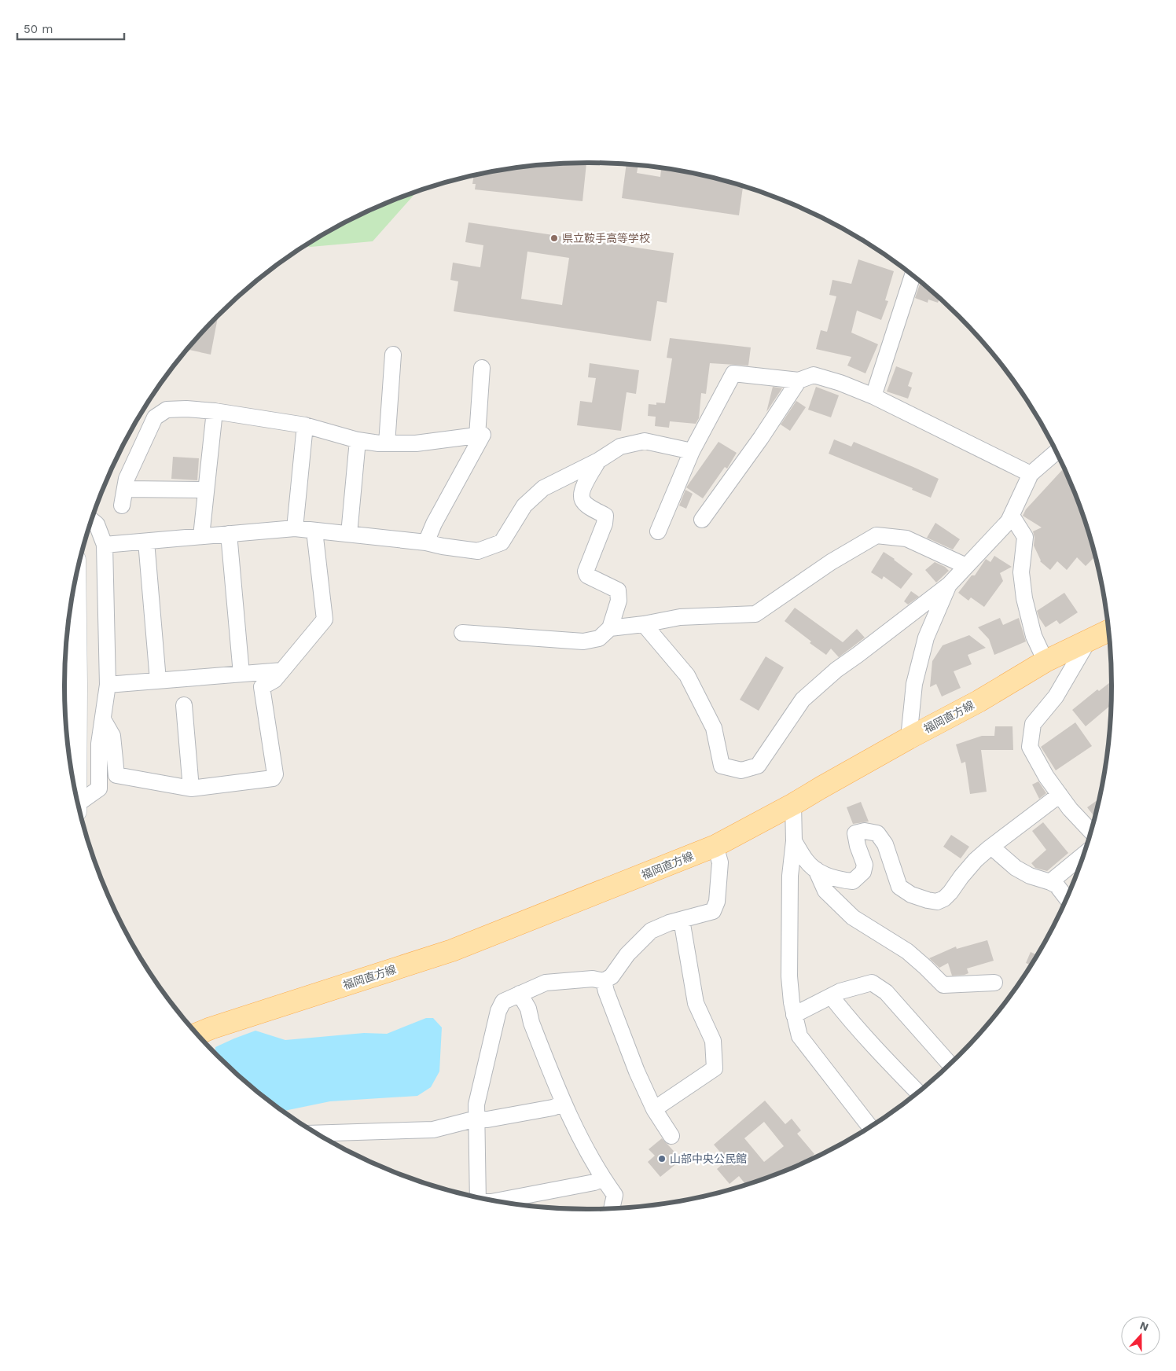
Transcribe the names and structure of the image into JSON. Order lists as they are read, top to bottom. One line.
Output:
{"streets":{"main road":["福岡直方線"]},"places":["県立鞍手高等学校","山部中央公民館"],"scale_bar":"50 m","north":"top"}
